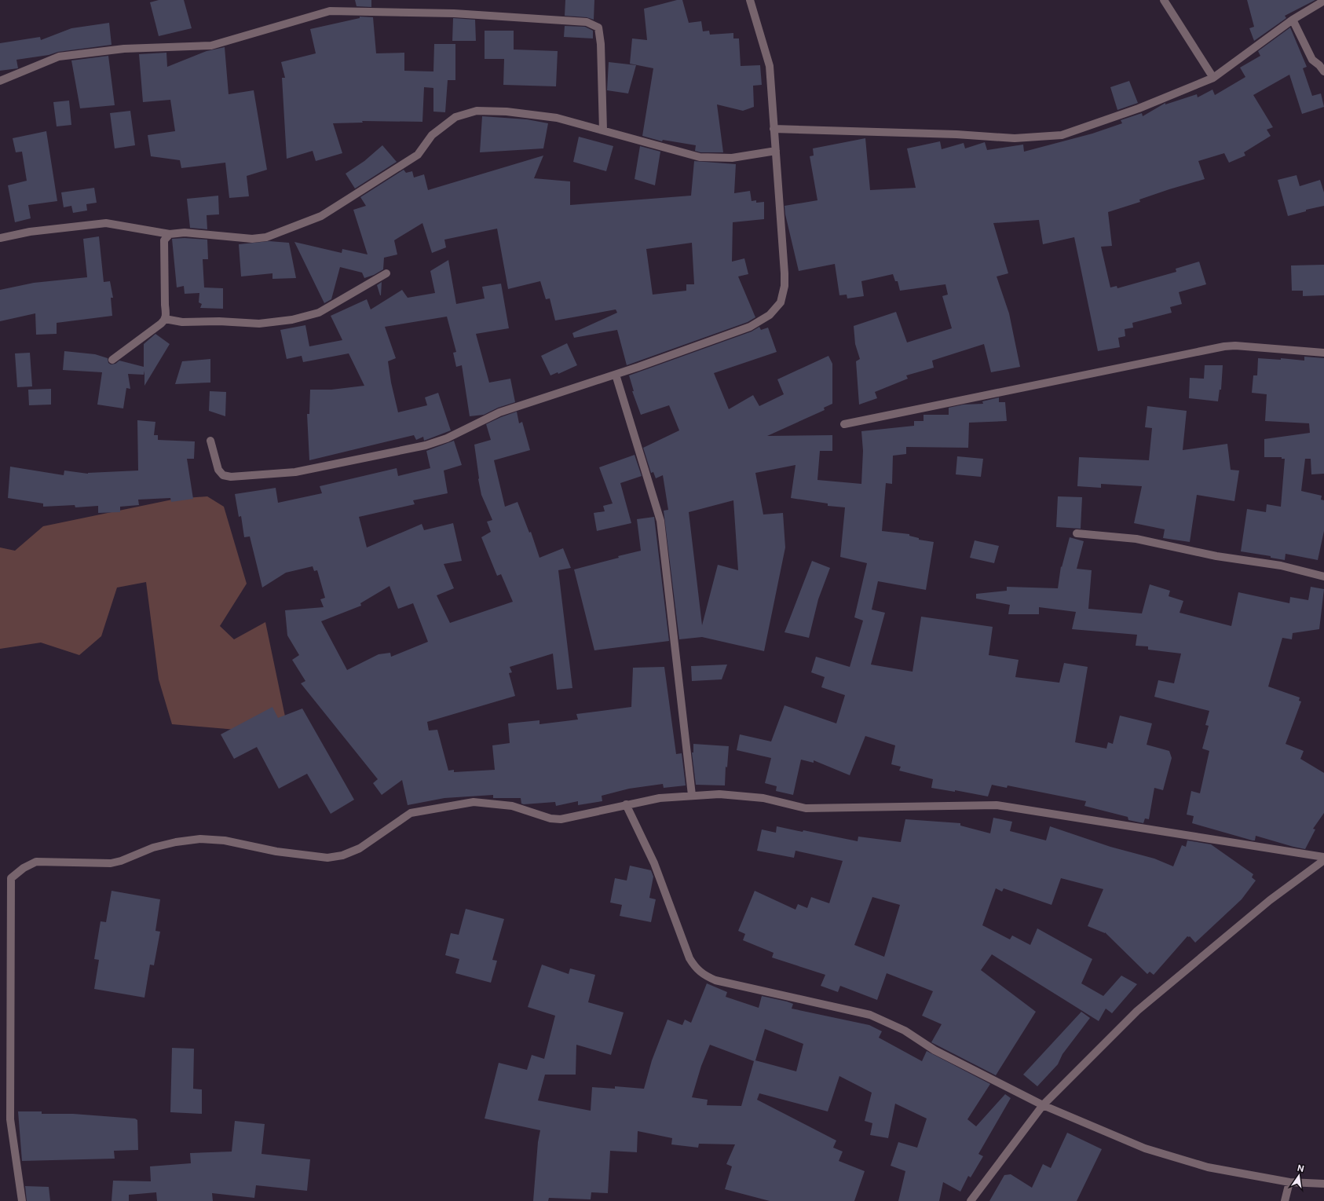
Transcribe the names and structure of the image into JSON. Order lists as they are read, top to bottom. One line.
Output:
{"north":"top"}
